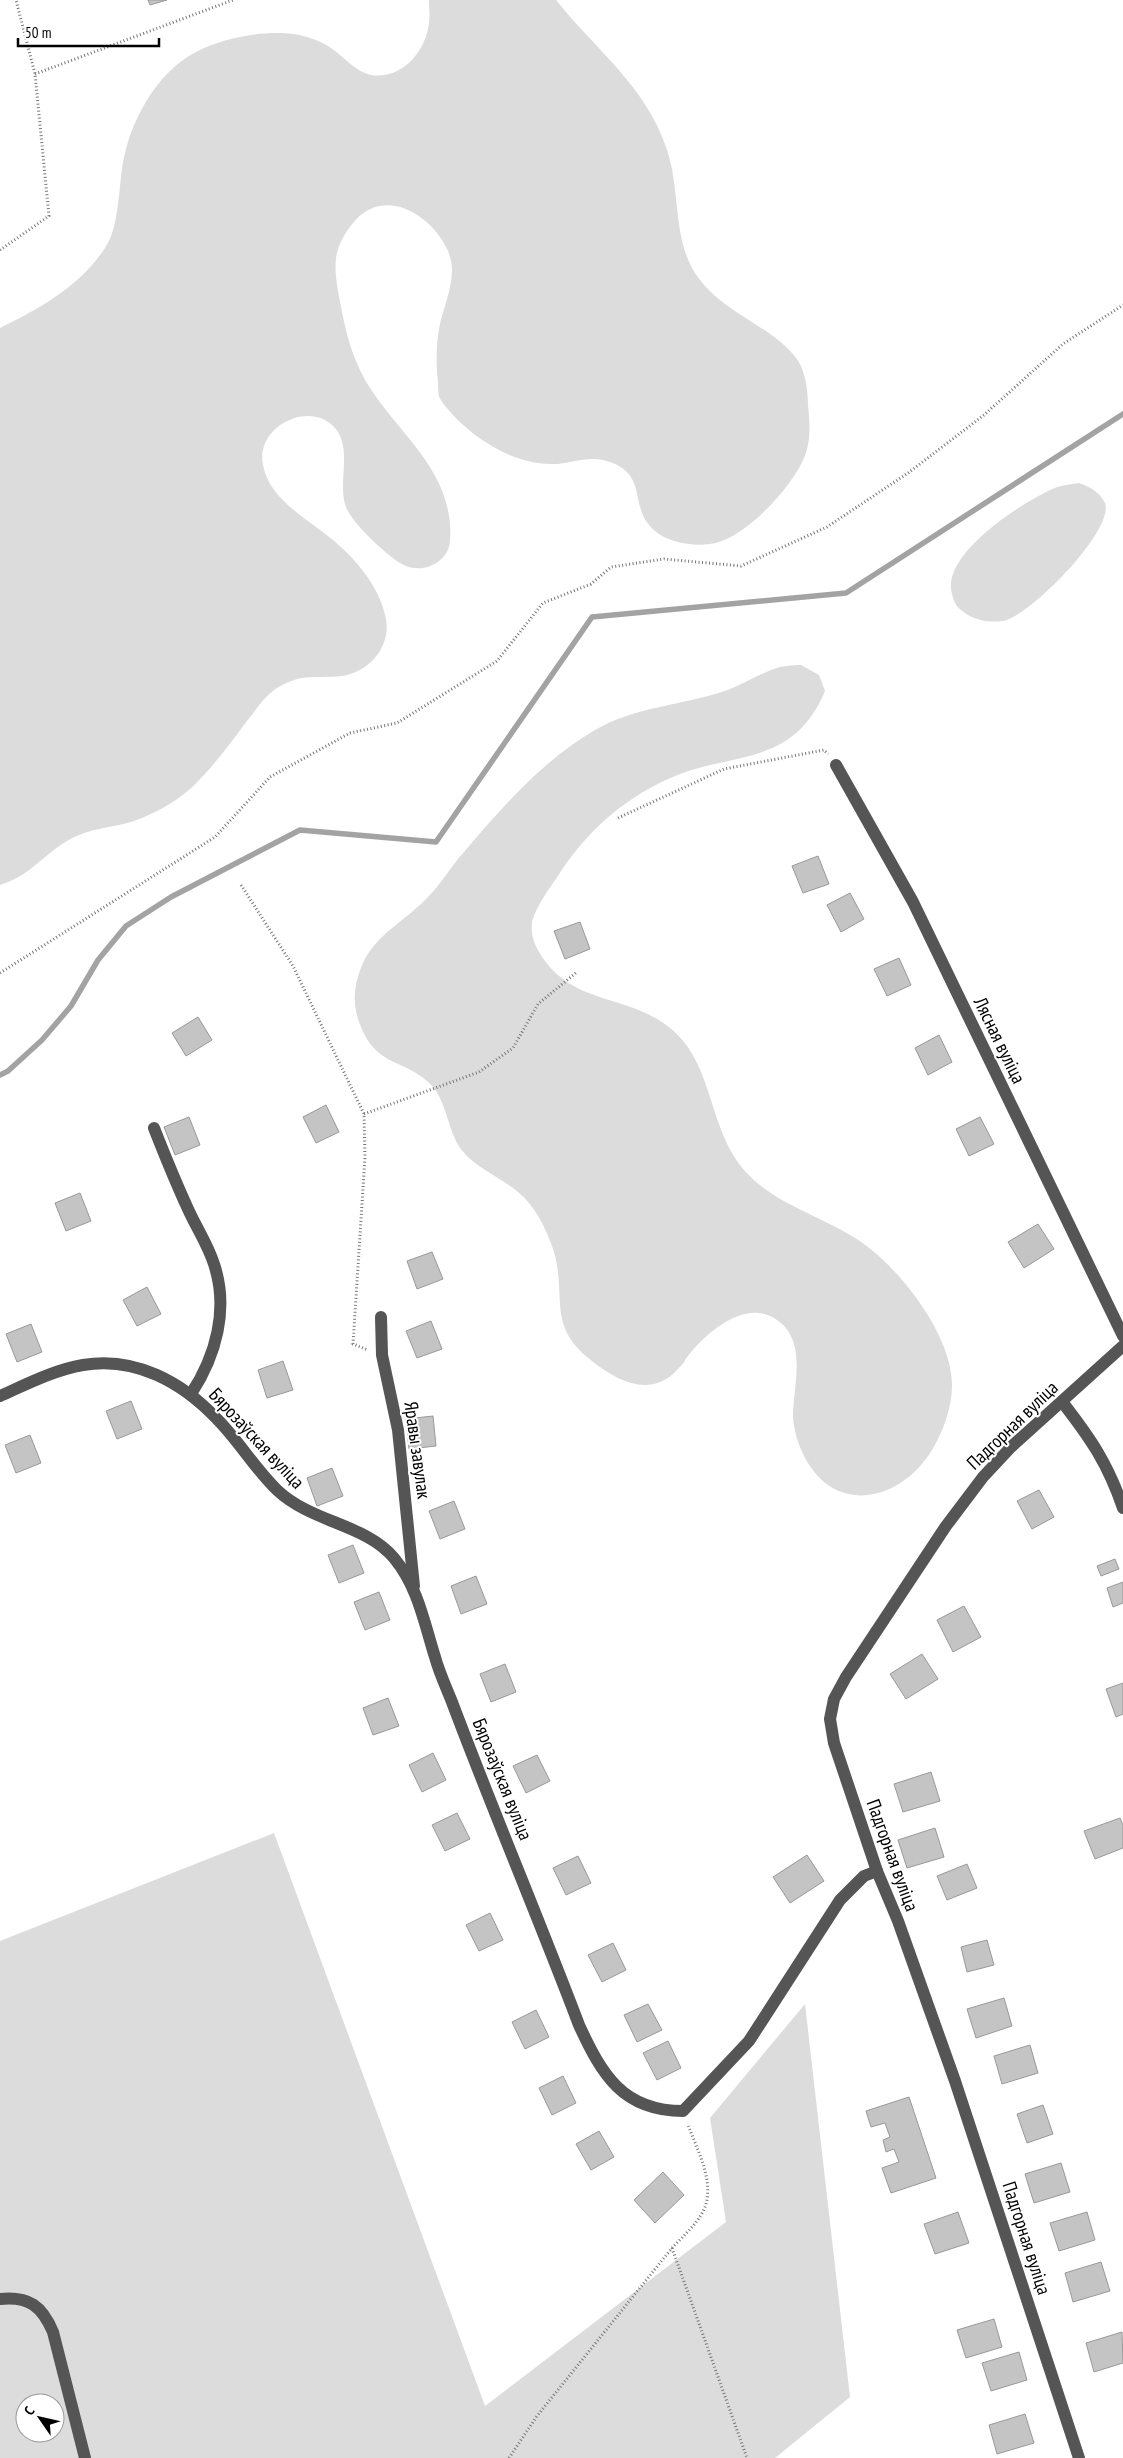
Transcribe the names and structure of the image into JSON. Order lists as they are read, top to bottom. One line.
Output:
{"streets":{"street":["Лясная вуліца","Падгорная вуліца","Бярозаўская вуліца","Яравы завулак"]},"crossings":[["Бярозаўская вуліца","Яравы завулак"]],"scale_bar":"50 m","north":"top left"}
